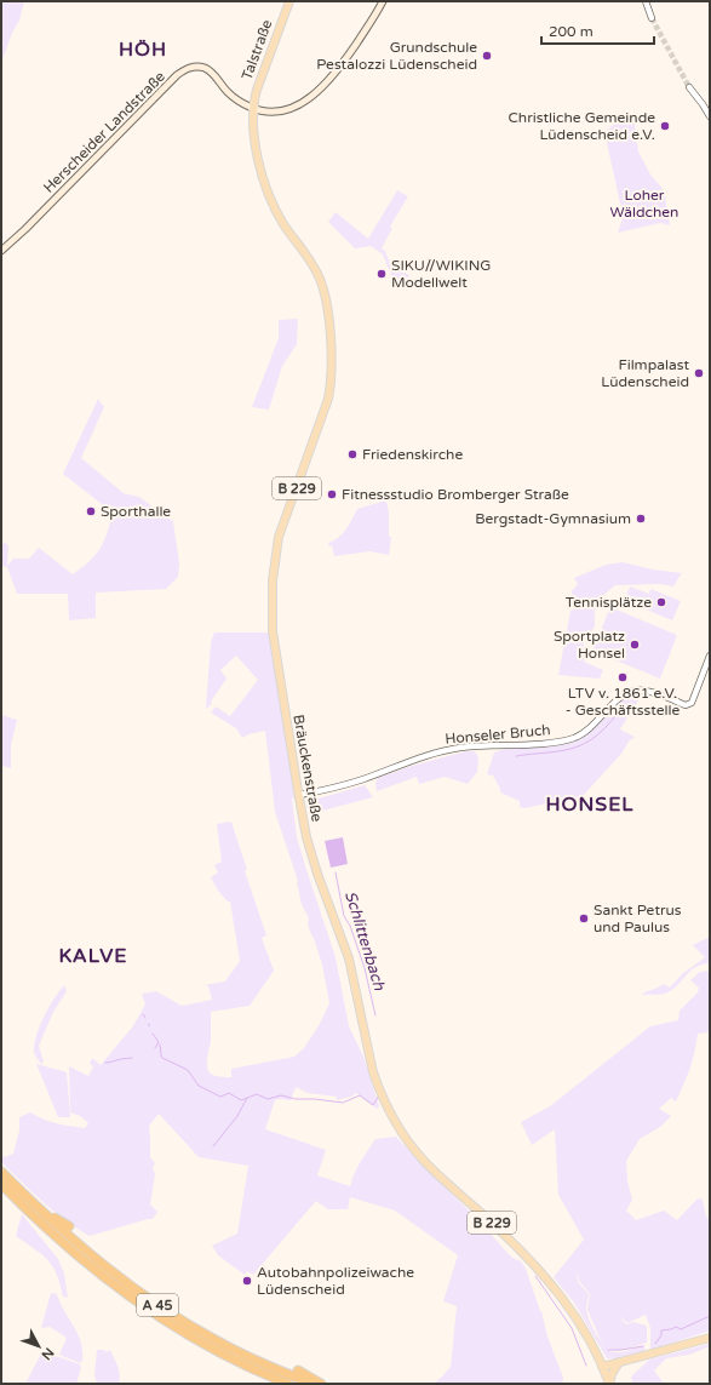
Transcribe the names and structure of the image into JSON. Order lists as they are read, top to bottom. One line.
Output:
{"streets":{"highway":["A 45"],"main road":["Talstraße","Herscheider Landstraße","B 229","Bräuckenstraße"],"street":["Honseler Bruch"]},"crossings":[["Talstraße","Herscheider Landstraße"],["Talstraße","Bräuckenstraße"],["Herscheider Landstraße","Bräuckenstraße"],["B 229","Bräuckenstraße"],["Honseler Bruch","Bräuckenstraße"]],"districts":["HÖH","HONSEL","KALVE"],"water":["Schlittenbach"],"parks":["Loher Wäldchen"],"places":["Grundschule Pestalozzi Lüdenscheid","Christliche Gemeinde Lüdenscheid e.V.","SIKU//WIKING Modellwelt","Filmpalast Lüdenscheid","Friedenskirche","Fitnessstudio Bromberger Straße","Sporthalle","Bergstadt-Gymnasium","Tennisplätze","Sportplatz Honsel","LTV v. 1861 e.V. - Geschäftsstelle","Sankt Petrus und Paulus","Autobahnpolizeiwache Lüdenscheid"],"scale_bar":"200 m","north":"bottom right"}
